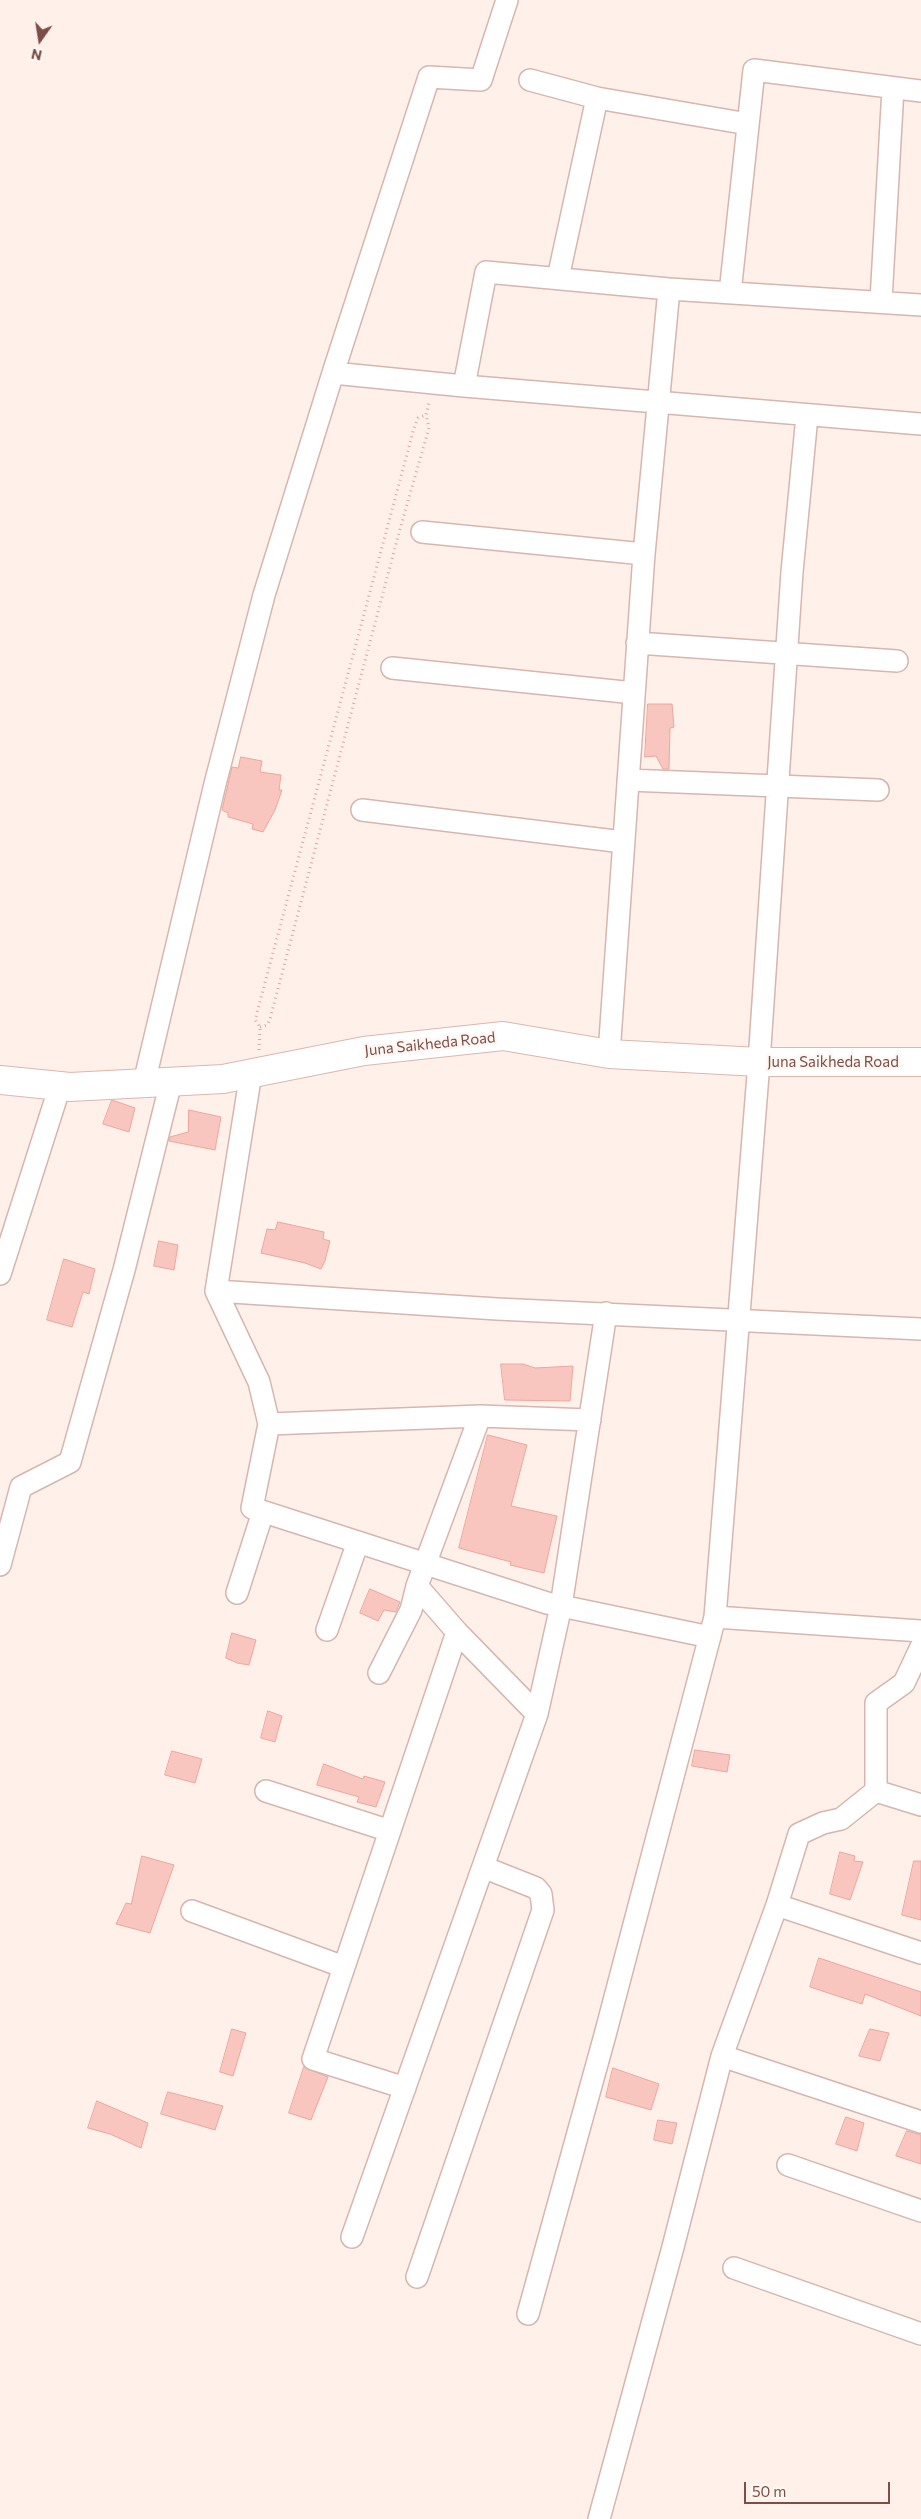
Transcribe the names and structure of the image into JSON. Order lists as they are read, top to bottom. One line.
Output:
{"streets":{"main road":["Juna Saikheda Road"]},"scale_bar":"50 m","north":"bottom"}
